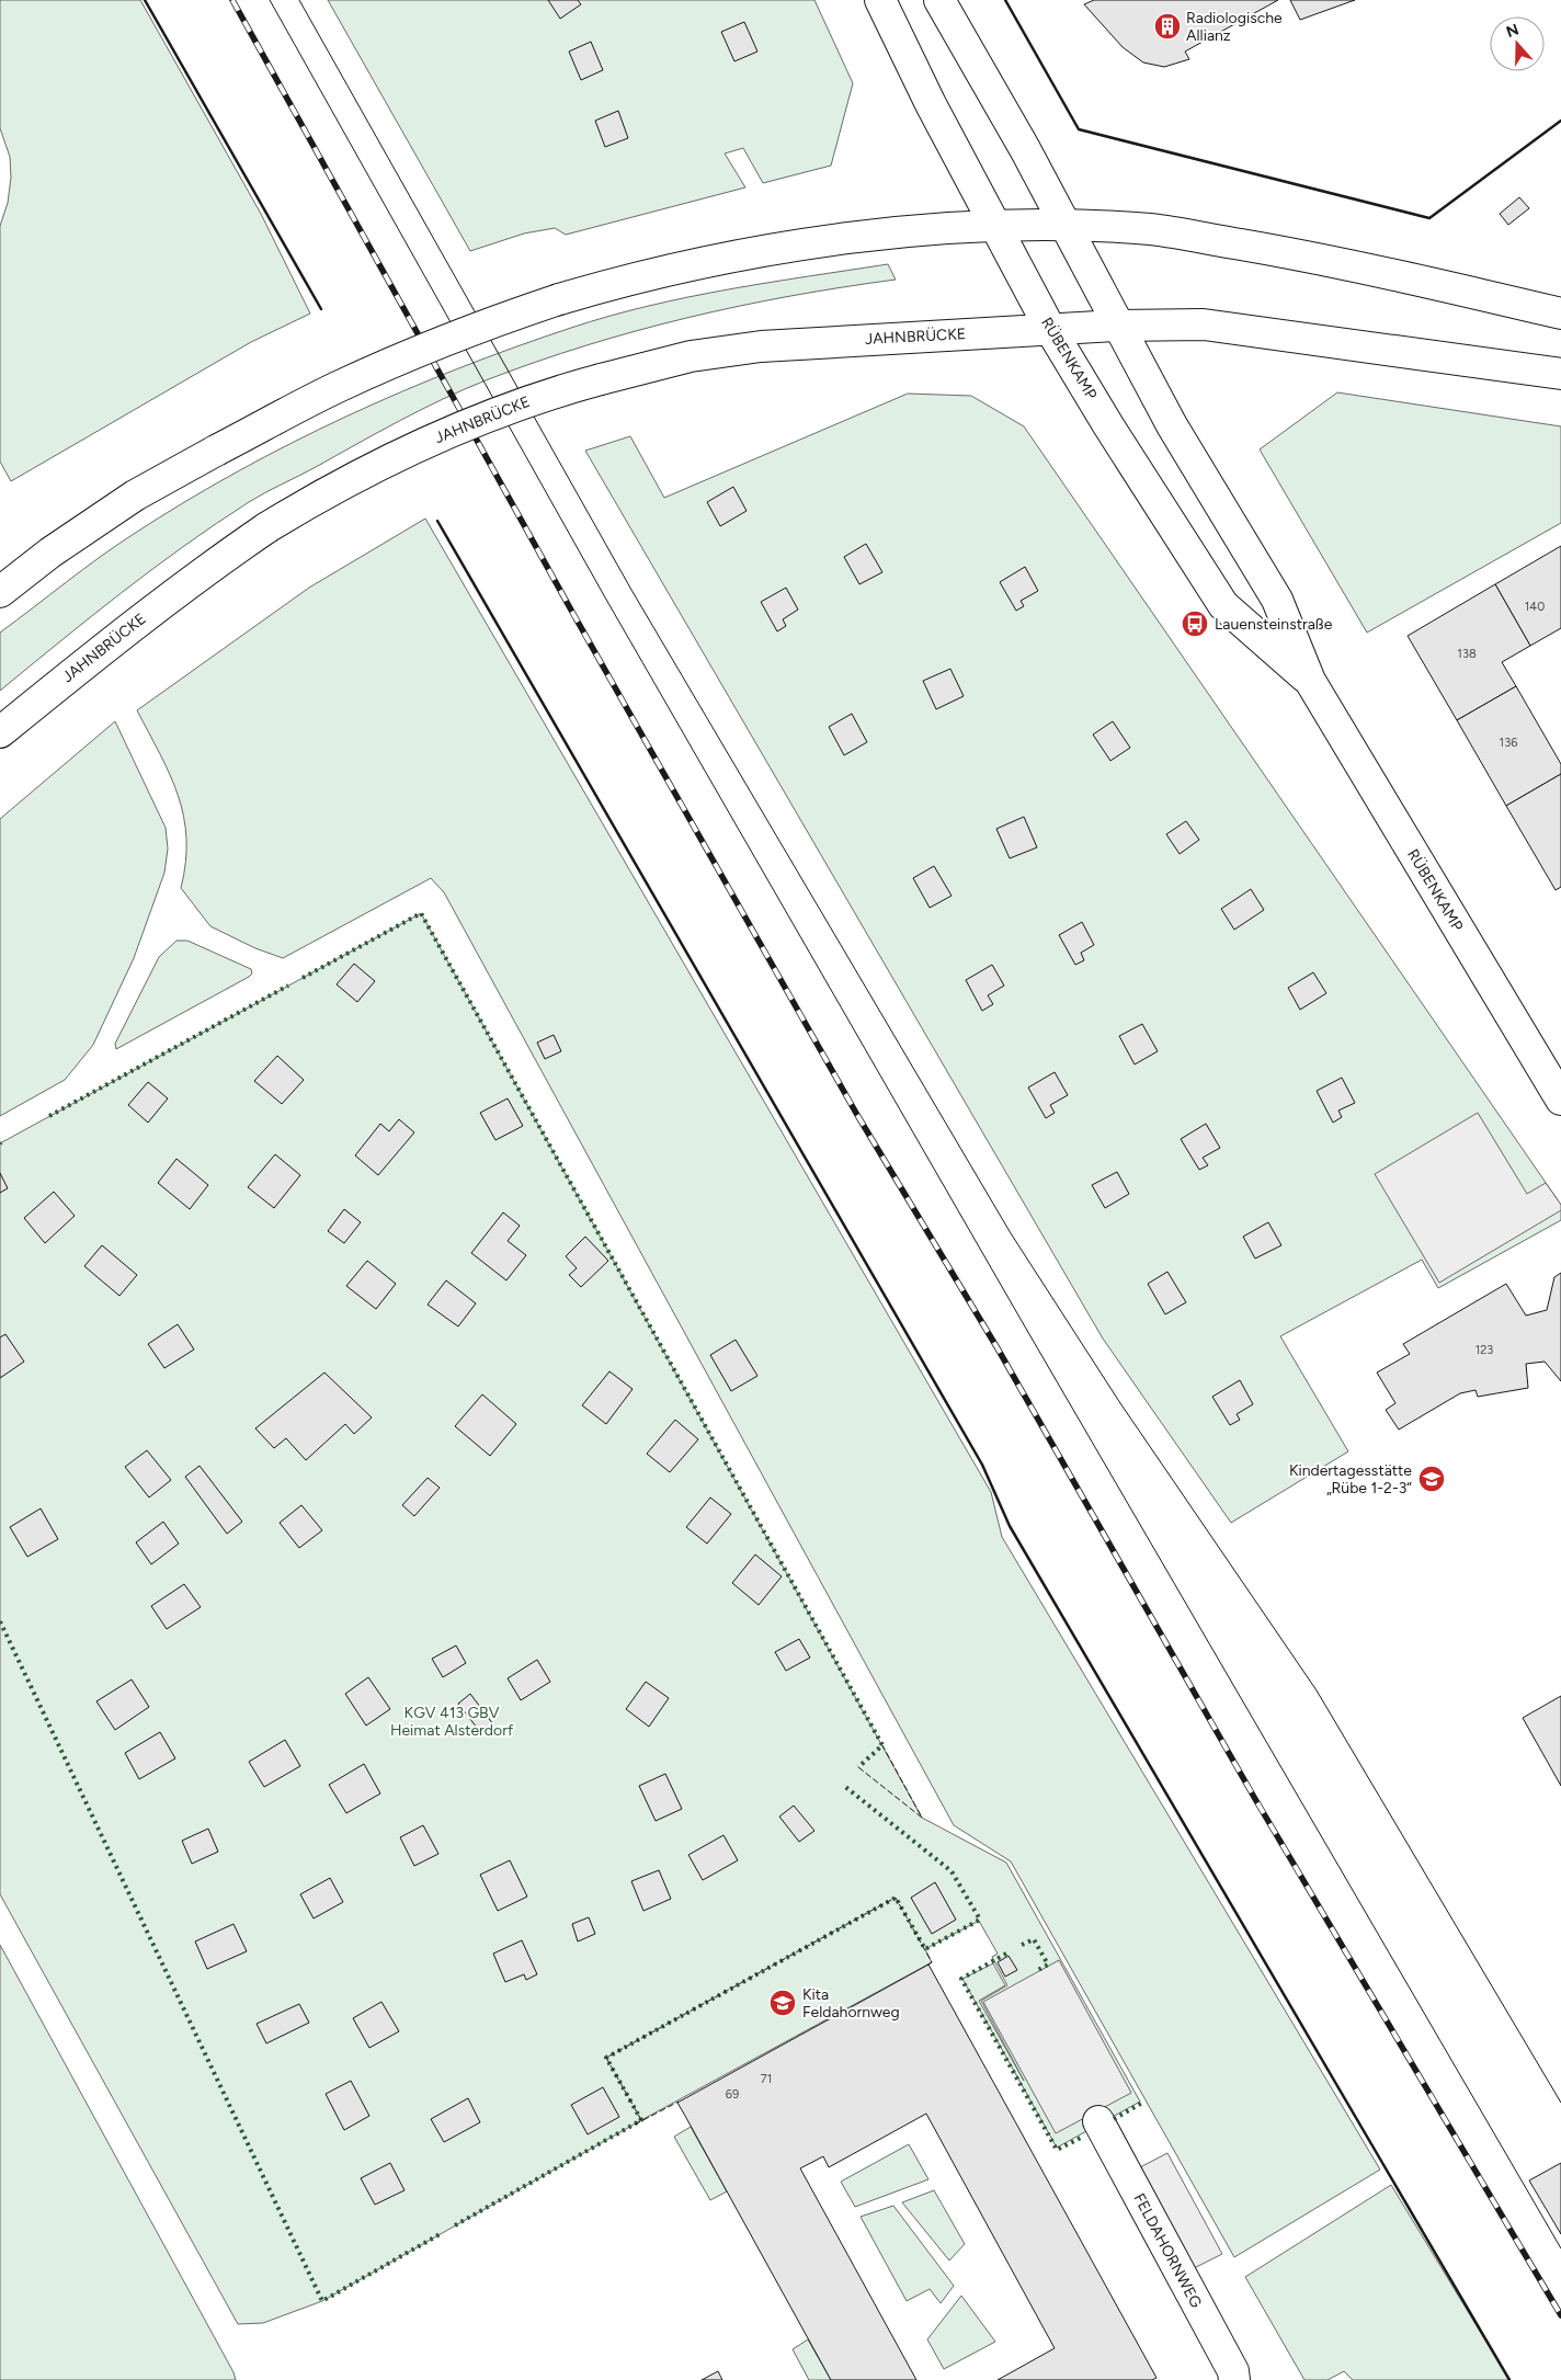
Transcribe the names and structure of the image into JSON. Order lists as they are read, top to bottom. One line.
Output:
{"streets":{"main road":["JAHNBRÜCKE","RÜBENKAMP","FELDAHORNWEG"]},"crossings":[["JAHNBRÜCKE","RÜBENKAMP"]],"parks":["KGV 413 GBV Heimat Alsterdorf"],"places":{"building":["Radiologische Allianz"],"bus stop":["Lauensteinstraße"],"school or university":["Kindertagesstätte „Rübe 1-2-3“","Kita Feldahornweg"]},"house_numbers":["140","138","136","123","71","69"],"north":"top"}
